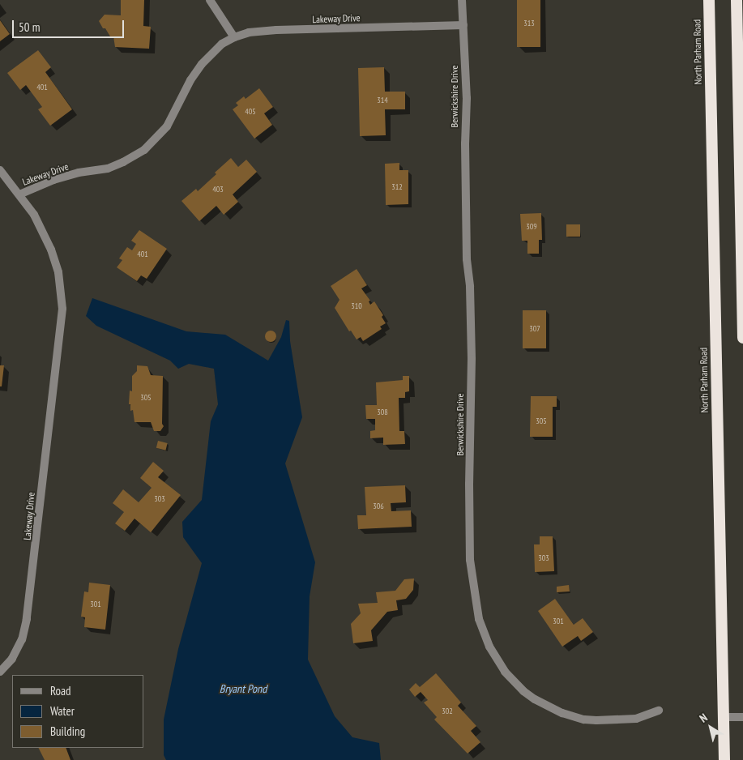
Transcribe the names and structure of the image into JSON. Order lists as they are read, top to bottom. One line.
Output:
{"streets":{"highway":["North Parham Road"],"street":["Lakeway Drive","Berwickshire Drive"]},"crossings":[["Lakeway Drive","Berwickshire Drive"]],"water":["Bryant Pond"],"house_numbers":["313","401","314","405","312","403","309","401","310","307","305","308","305","303","306","303","301","301","302"],"legend":["Road","Water","Building"],"scale_bar":"50 m","north":"top left"}
